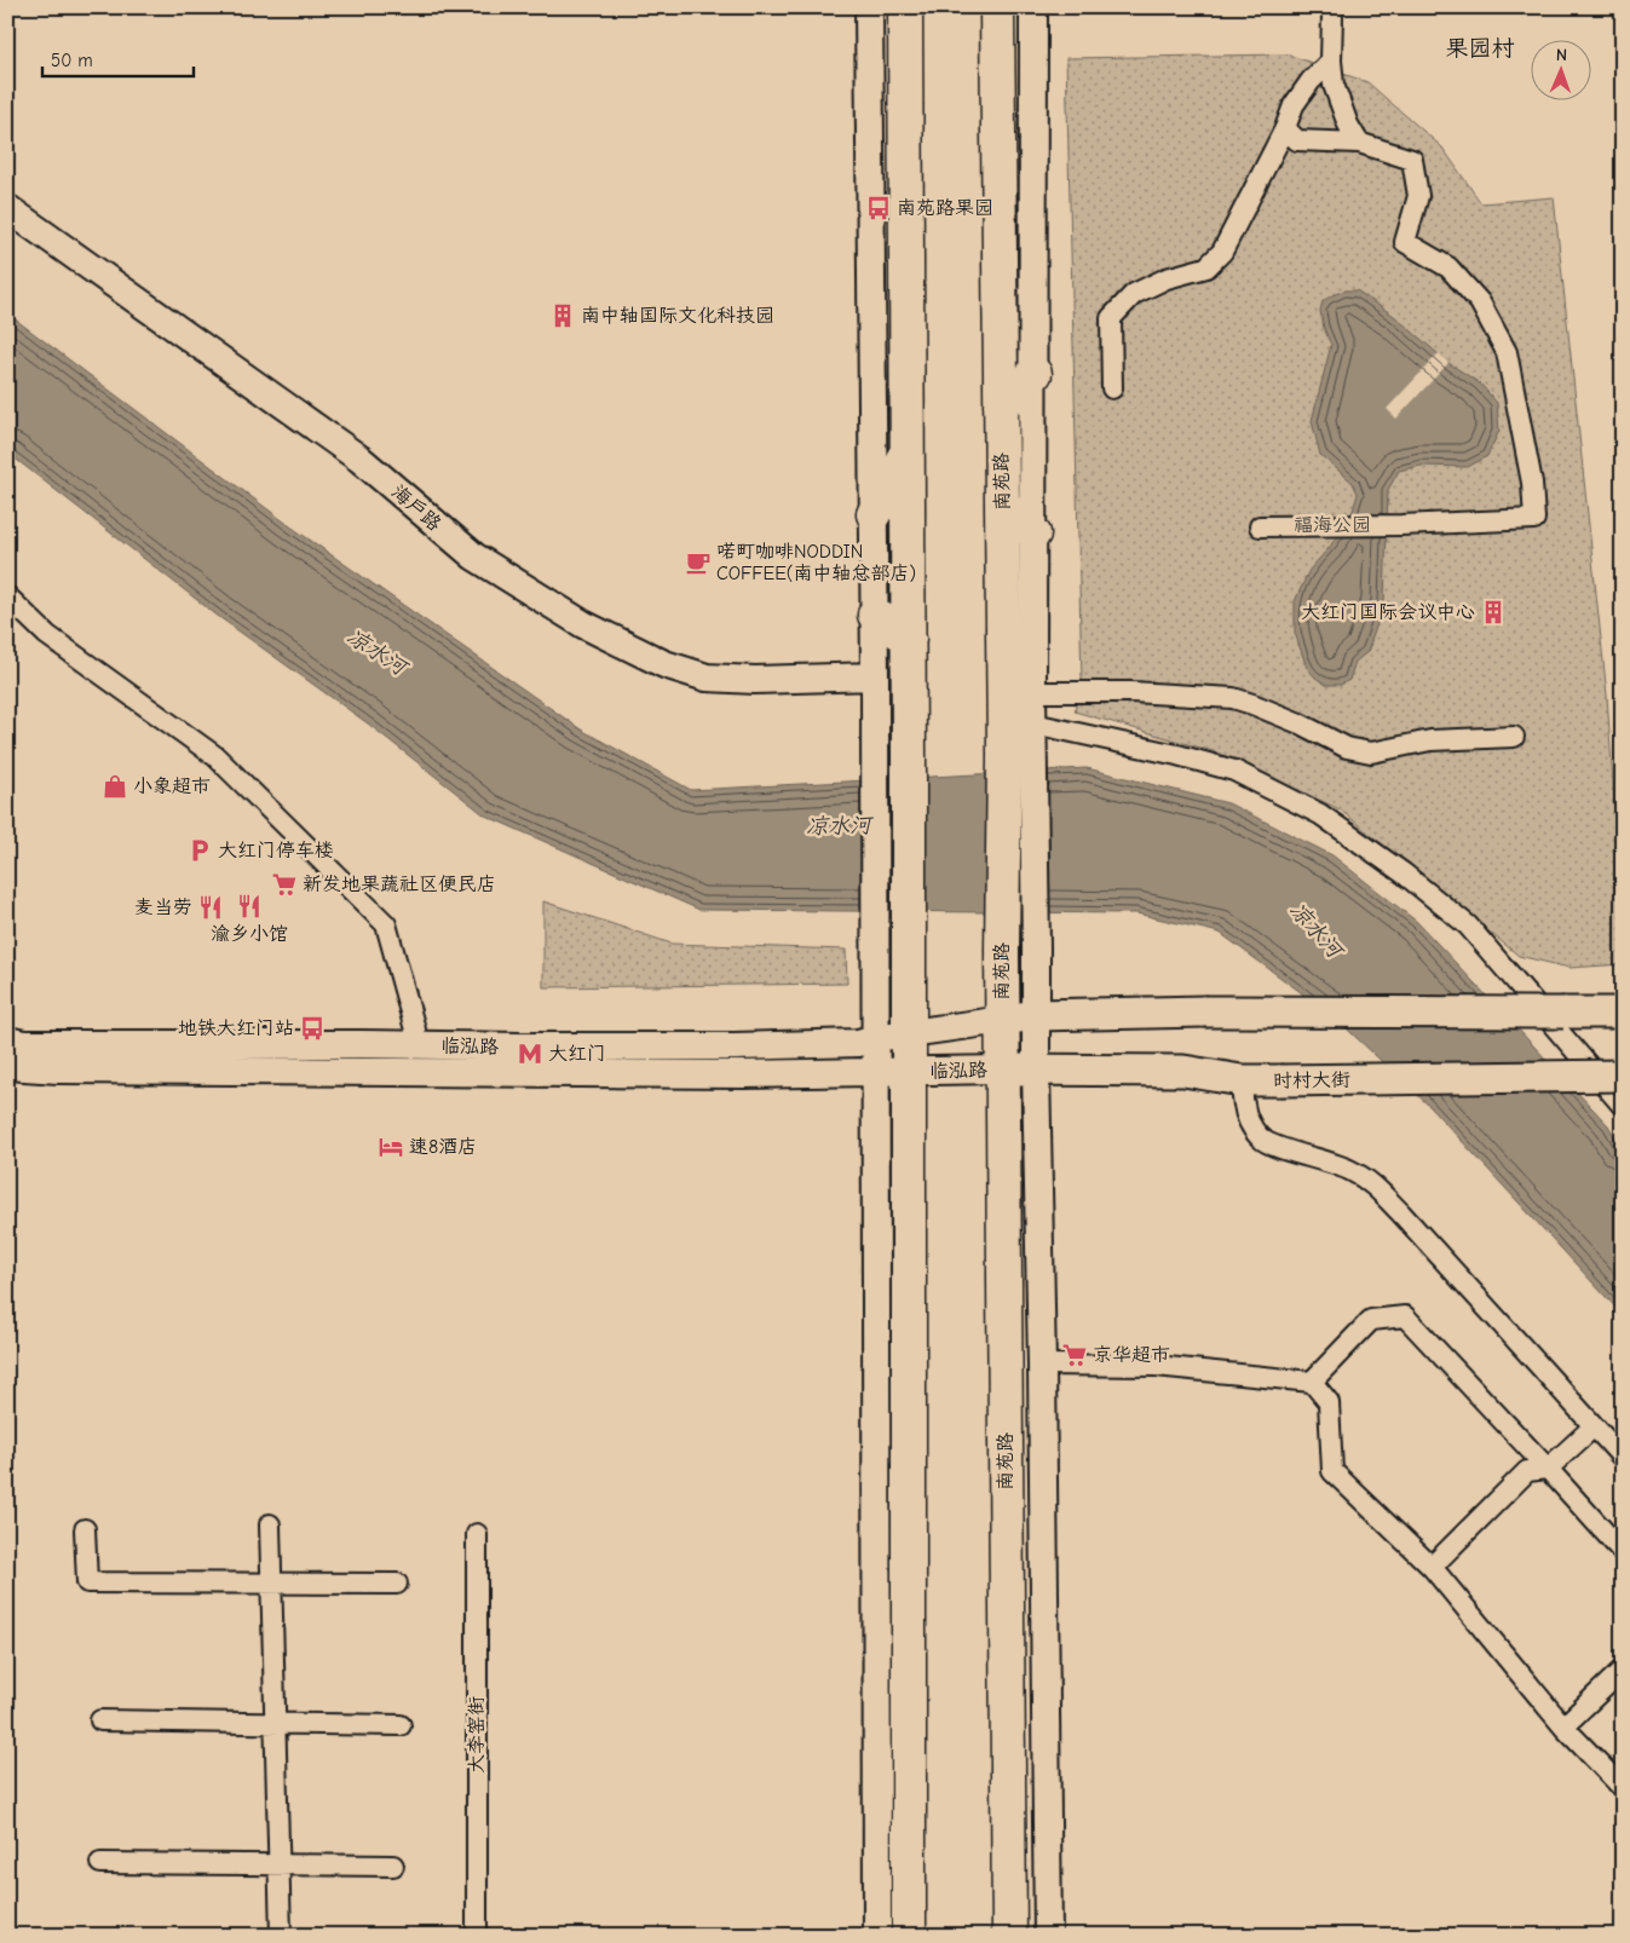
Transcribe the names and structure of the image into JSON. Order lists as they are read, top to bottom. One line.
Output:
{"streets":{"highway":["南苑路"],"main road":["时村大街"],"street":["海户路","临泓路","大李窑街"]},"crossings":[["南苑路","临泓路"],["南苑路","时村大街"],["临泓路","时村大街"]],"districts":["果园村"],"water":["凉水河"],"parks":["福海公园"],"places":{"bus stop":["南苑路果园","地铁大红门站"],"building":["南中轴国际文化科技园","大红门国际会议中心"],"cafe":["喏町咖啡NODDIN COFFEE(南中轴总部店)"],"shop":["小象超市"],"parking":["大红门停车楼"],"supermarket":["新发地果蔬社区便民店","京华超市"],"restaurant":["渝乡小馆","麦当劳"],"metro station":["大红门"],"hotel":["速8酒店"]},"scale_bar":"50 m","north":"top"}
